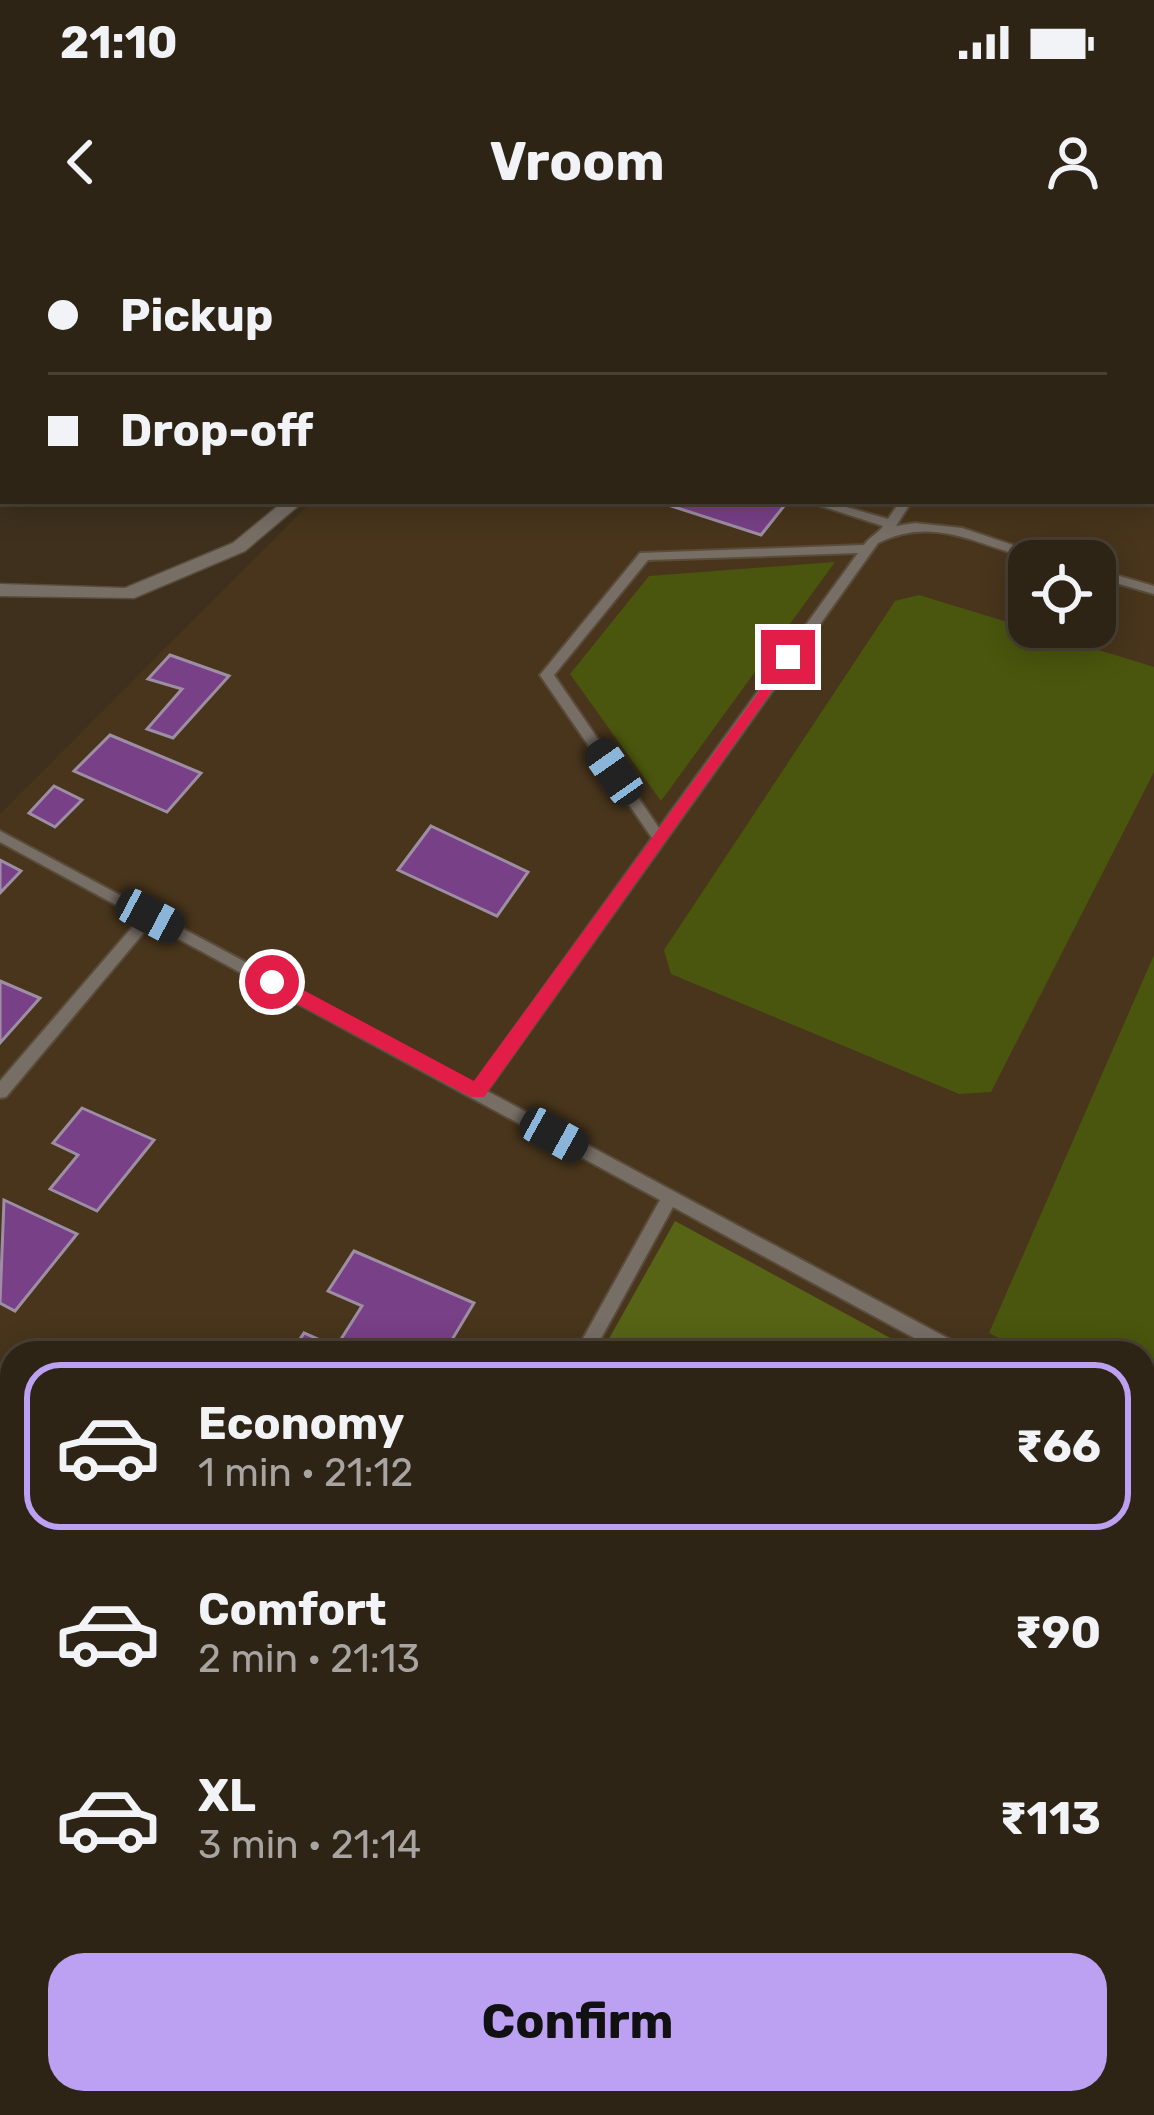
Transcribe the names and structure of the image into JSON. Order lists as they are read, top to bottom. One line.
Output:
{"page":{"status":"21:10","header":"Vroom","banner":["Pickup","Drop-off"],"list":[{"name":"Economy","note":"1 min · 21:12","value":"₹66"},{"name":"Comfort","note":"2 min · 21:13","value":"₹90"},{"name":"XL","note":"3 min · 21:14","value":"₹113"}],"buttons":"Confirm"}}
